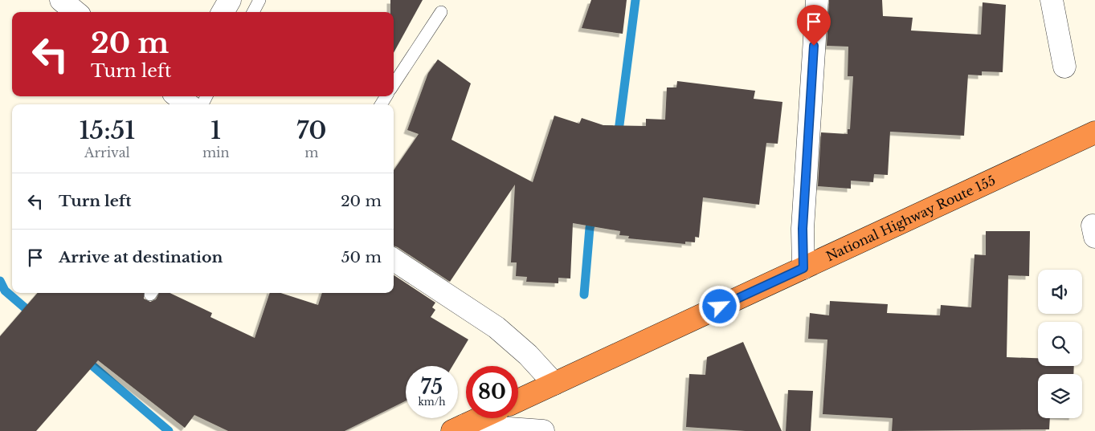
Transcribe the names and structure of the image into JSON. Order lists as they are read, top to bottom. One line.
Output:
{"streets":{"highway":["National Highway Route 155"]},"page":{"turn":["20 m","Turn left"],"eta":["15:51","Arrival","1","min","70","m"],"list":[{"name":"Turn left","value":"20 m"},{"name":"Arrive at destination","value":"50 m"}],"speed":"75 km/h","limit":"80"}}
